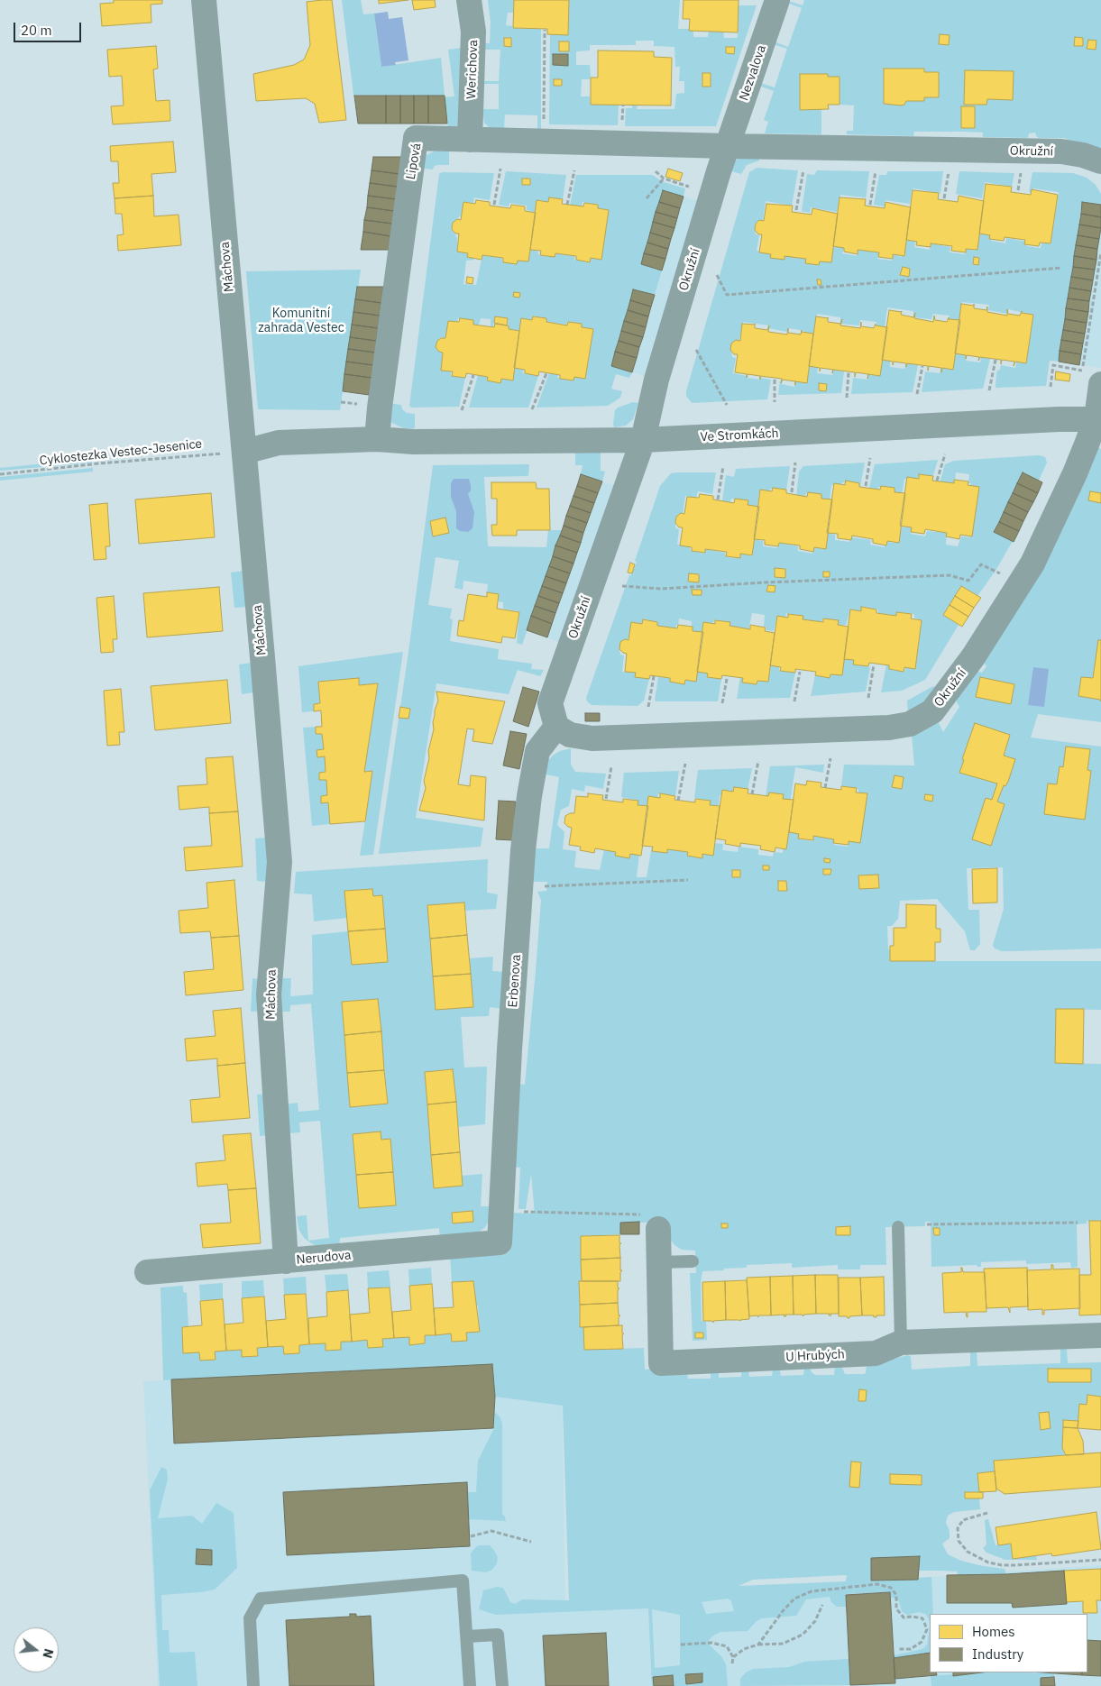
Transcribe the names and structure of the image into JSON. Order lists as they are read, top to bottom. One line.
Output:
{"streets":{"street":["Werichova","Nezvalova","Okružní","Lipová","Máchova","Ve Stromkách","Erbenova","Nerudova","U Hrubých"],"path":["Cyklostezka Vestec-Jesenice"]},"crossings":[["Werichova","Lipová"],["Nezvalova","Okružní"],["Nezvalova","Lipová"],["Okružní","Lipová"],["Okružní","Ve Stromkách"],["Okružní","Erbenova"],["Lipová","Ve Stromkách"],["Máchova","Ve Stromkách"],["Máchova","Cyklostezka Vestec-Jesenice"],["Máchova","Nerudova"],["Ve Stromkách","Cyklostezka Vestec-Jesenice"],["Erbenova","Nerudova"]],"parks":["Komunitní zahrada Vestec"],"legend":["Homes","Industry"],"scale_bar":"20 m","north":"right"}
